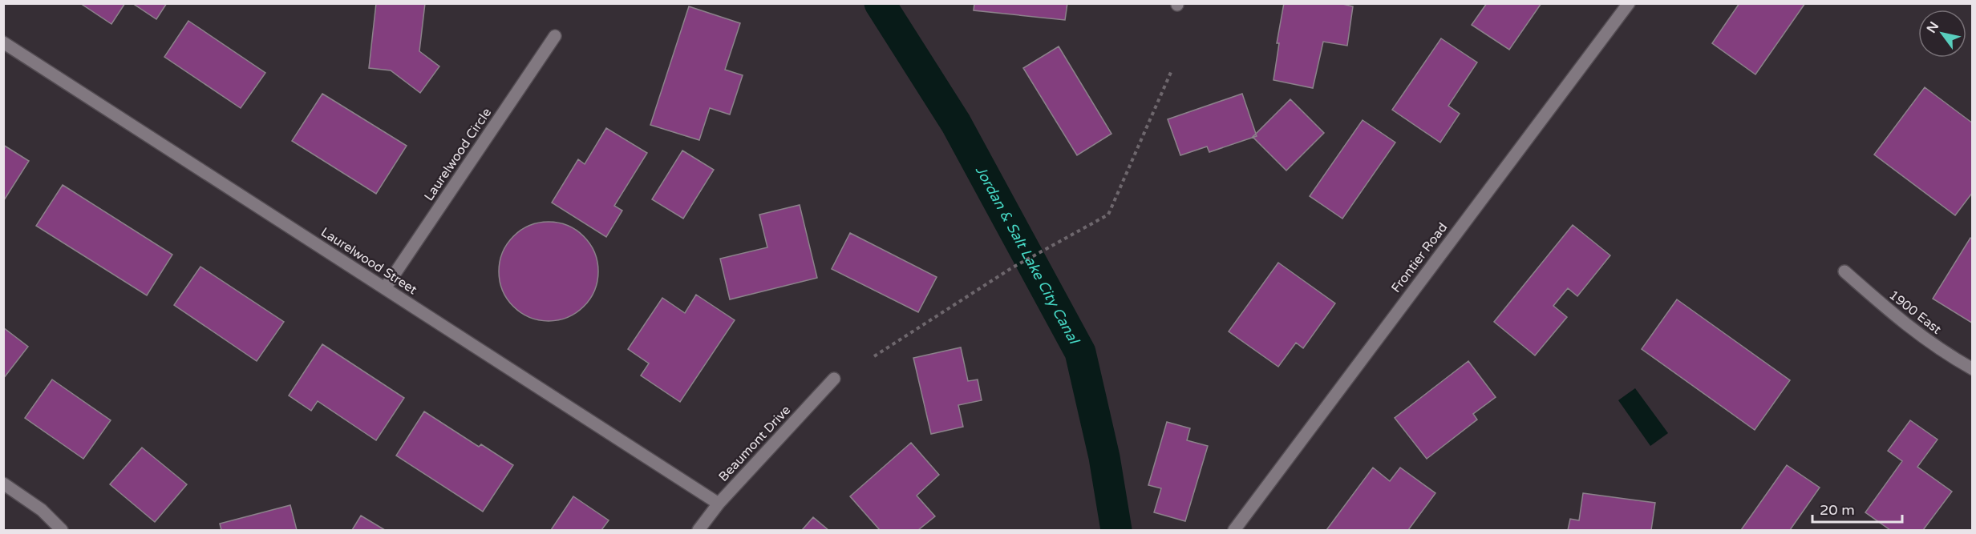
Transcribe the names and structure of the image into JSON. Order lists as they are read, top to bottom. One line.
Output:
{"streets":{"street":["Laurelwood Circle","Frontier Road","Laurelwood Street","1900 East","Beaumont Drive"]},"crossings":[["Laurelwood Circle","Laurelwood Street"],["Laurelwood Street","Beaumont Drive"]],"water":["Jordan & Salt Lake City Canal"],"scale_bar":"20 m","north":"top left"}
